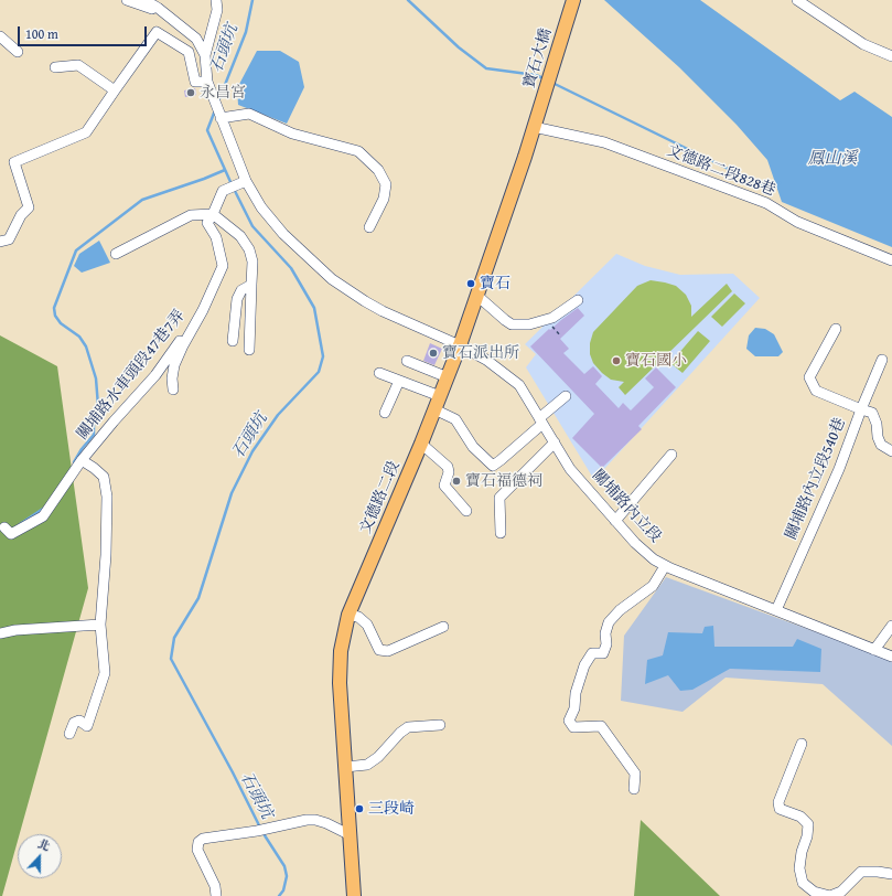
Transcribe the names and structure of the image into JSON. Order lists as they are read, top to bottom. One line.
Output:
{"streets":{"main road":["寶石大橋","文德路二段"],"street":["文德路二段828巷","關埔路水車頭段47巷7弄","關埔路內立段540巷","關埔路內立段"]},"crossings":[["寶石大橋","文德路二段828巷"],["寶石大橋","文德路二段"],["文德路二段828巷","文德路二段"],["關埔路內立段540巷","關埔路內立段"],["文德路二段","關埔路內立段"]],"water":["石頭坑","鳳山溪"],"places":["永昌宮","寶石","寶石派出所","寶石國小","寶石福德祠","三段崎"],"scale_bar":"100 m","north":"top"}
